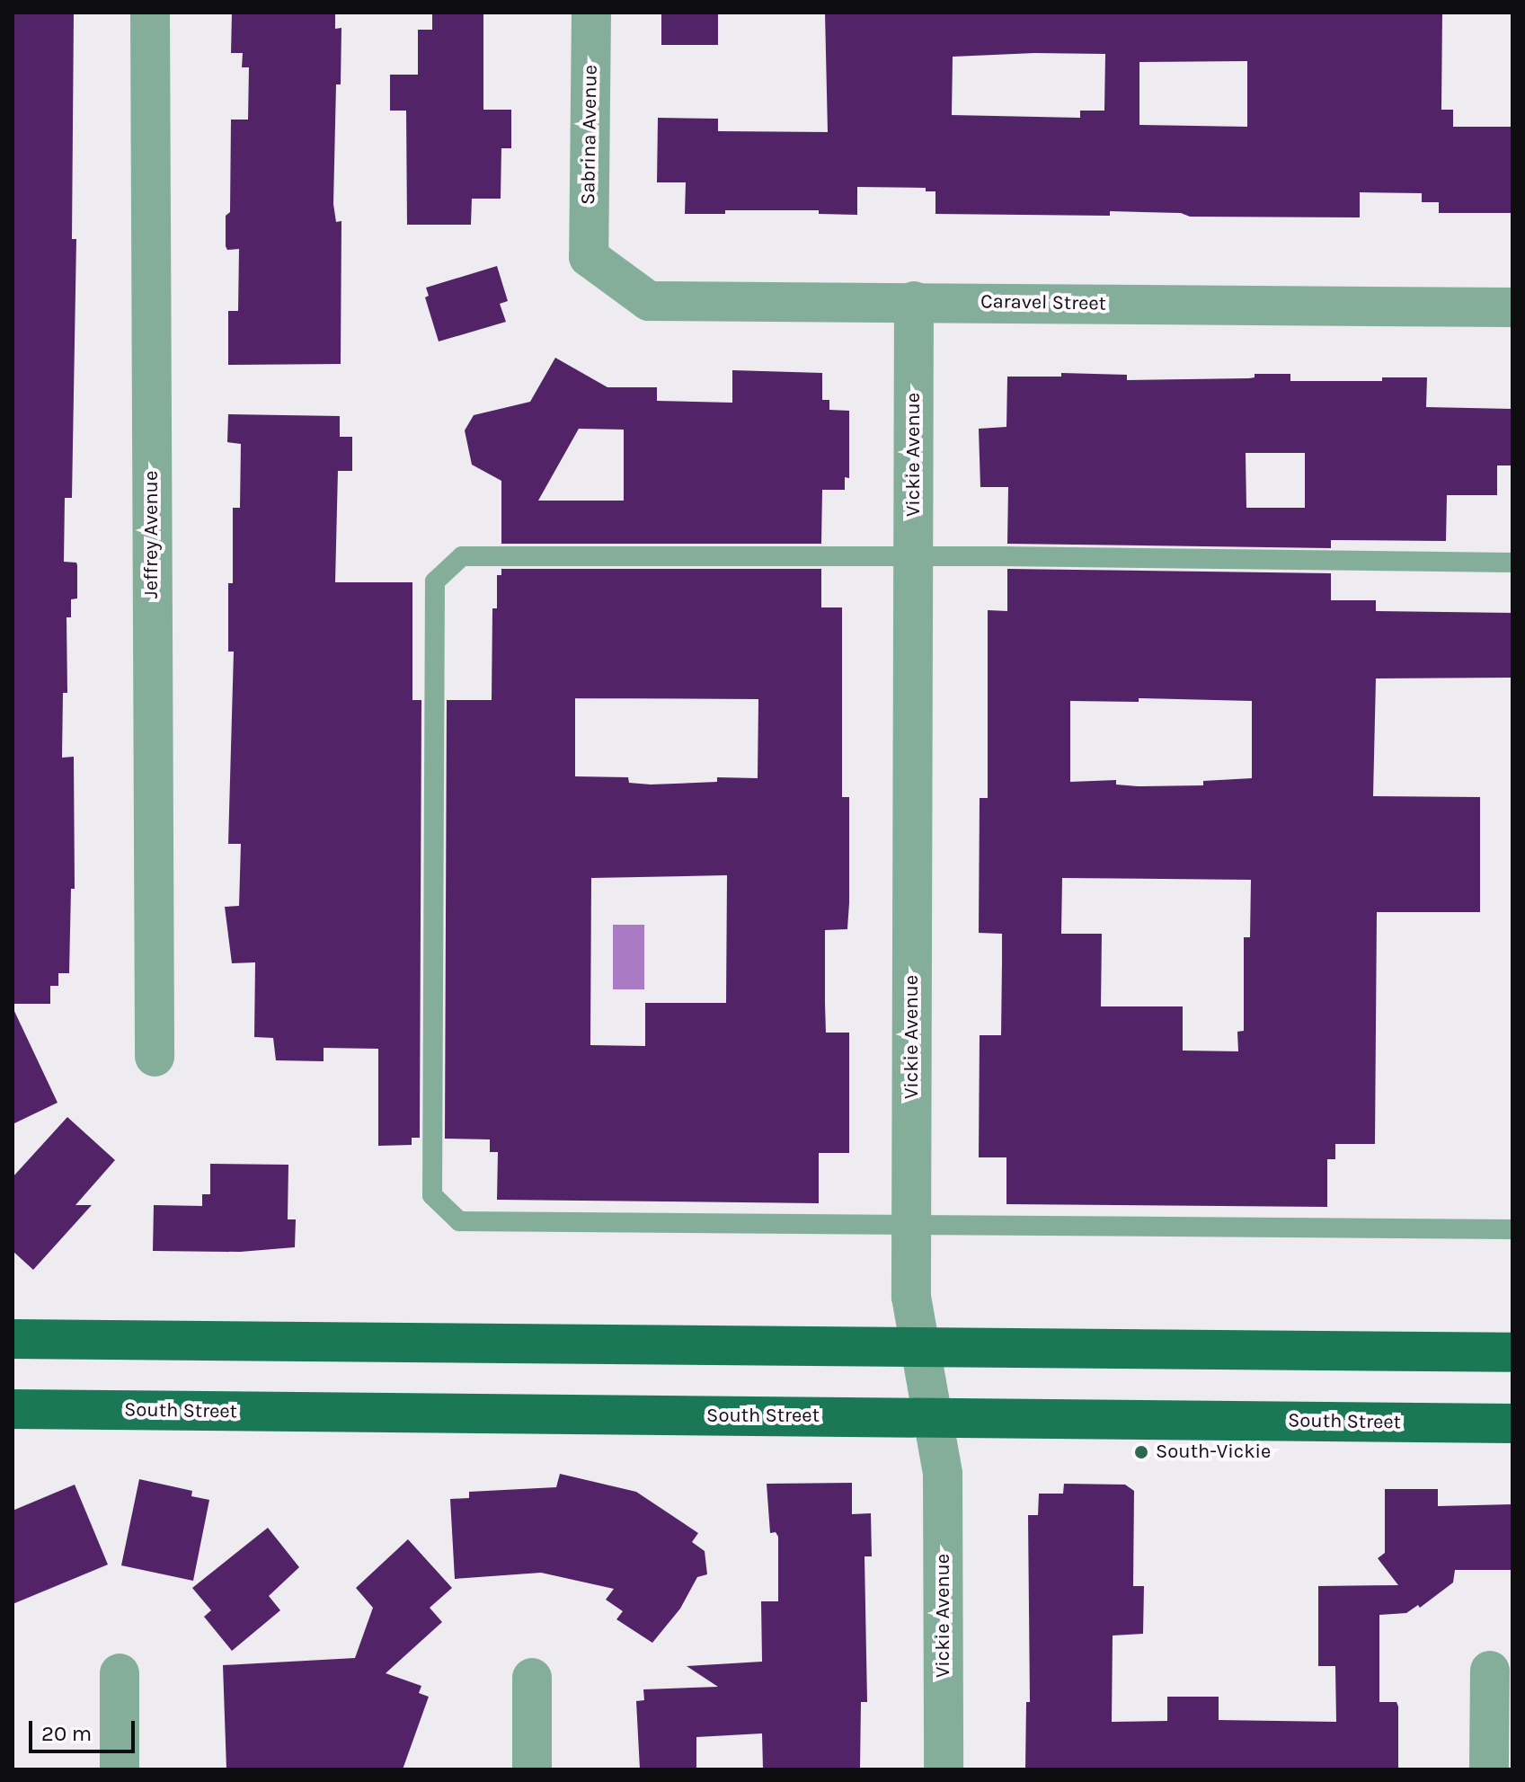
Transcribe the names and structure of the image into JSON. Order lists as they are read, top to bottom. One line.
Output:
{"streets":{"main road":["South Street"],"street":["Sabrina Avenue","Caravel Street","Vickie Avenue","Jeffrey Avenue"]},"crossings":[["Sabrina Avenue","Caravel Street"],["Caravel Street","Vickie Avenue"],["Vickie Avenue","South Street"]],"places":["South-Vickie"],"scale_bar":"20 m"}
